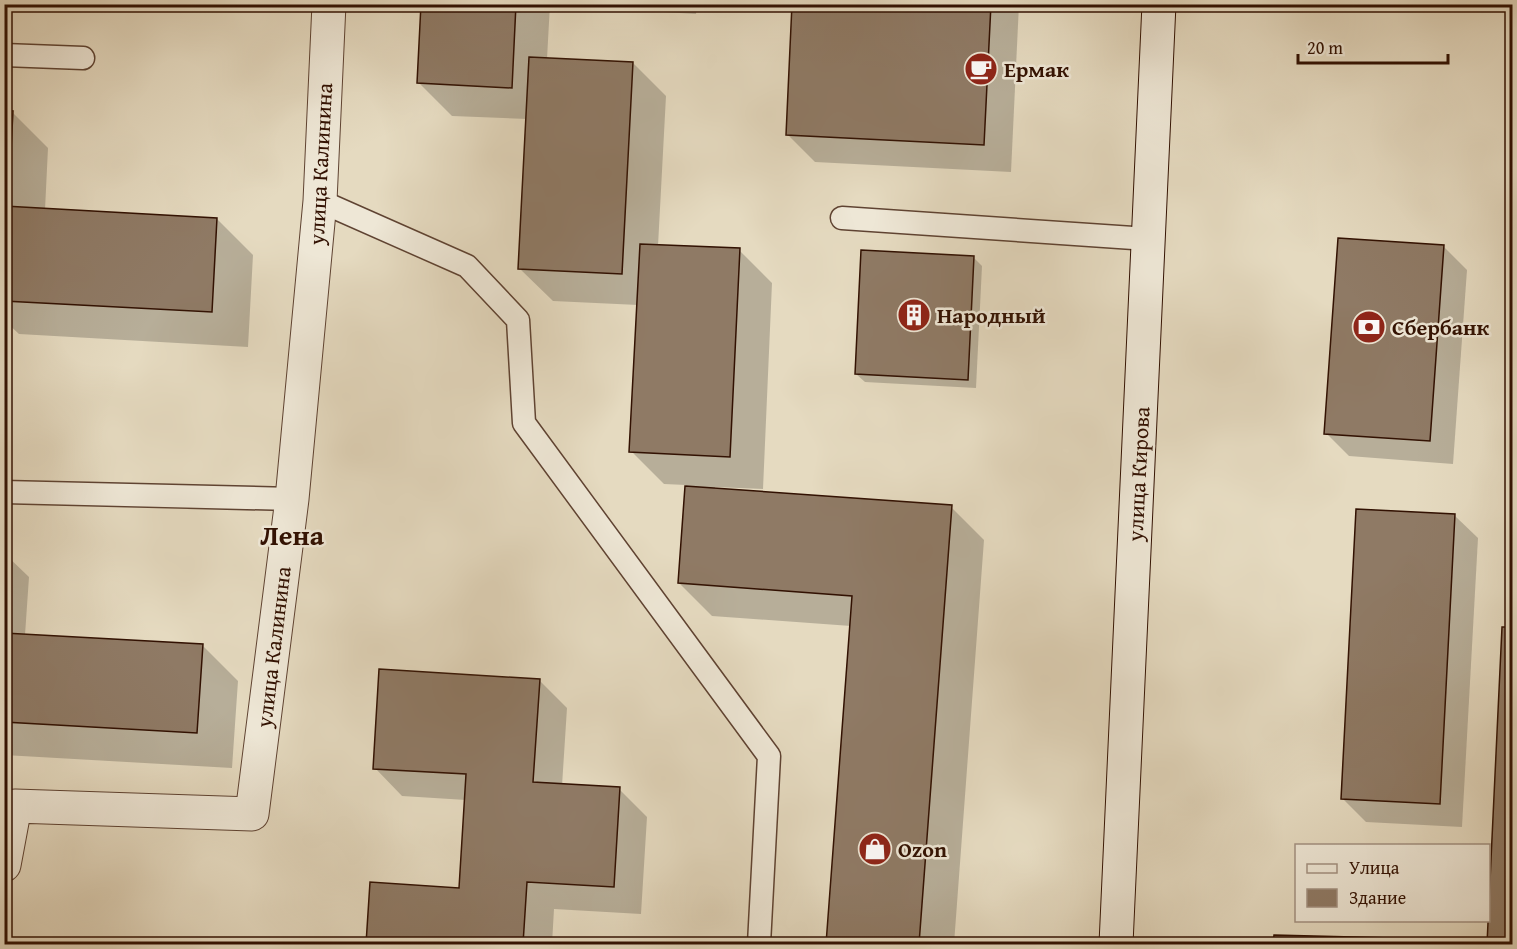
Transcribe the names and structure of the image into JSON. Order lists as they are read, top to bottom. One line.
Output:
{"streets":{"street":["улица Калинина","улица Кирова"]},"districts":["Лена"],"places":{"cafe":["Ермак"],"building":["Народный"],"bank":["Сбербанк"],"shop":["Ozon"]},"legend":["Улица","Здание"],"scale_bar":"20 m"}
